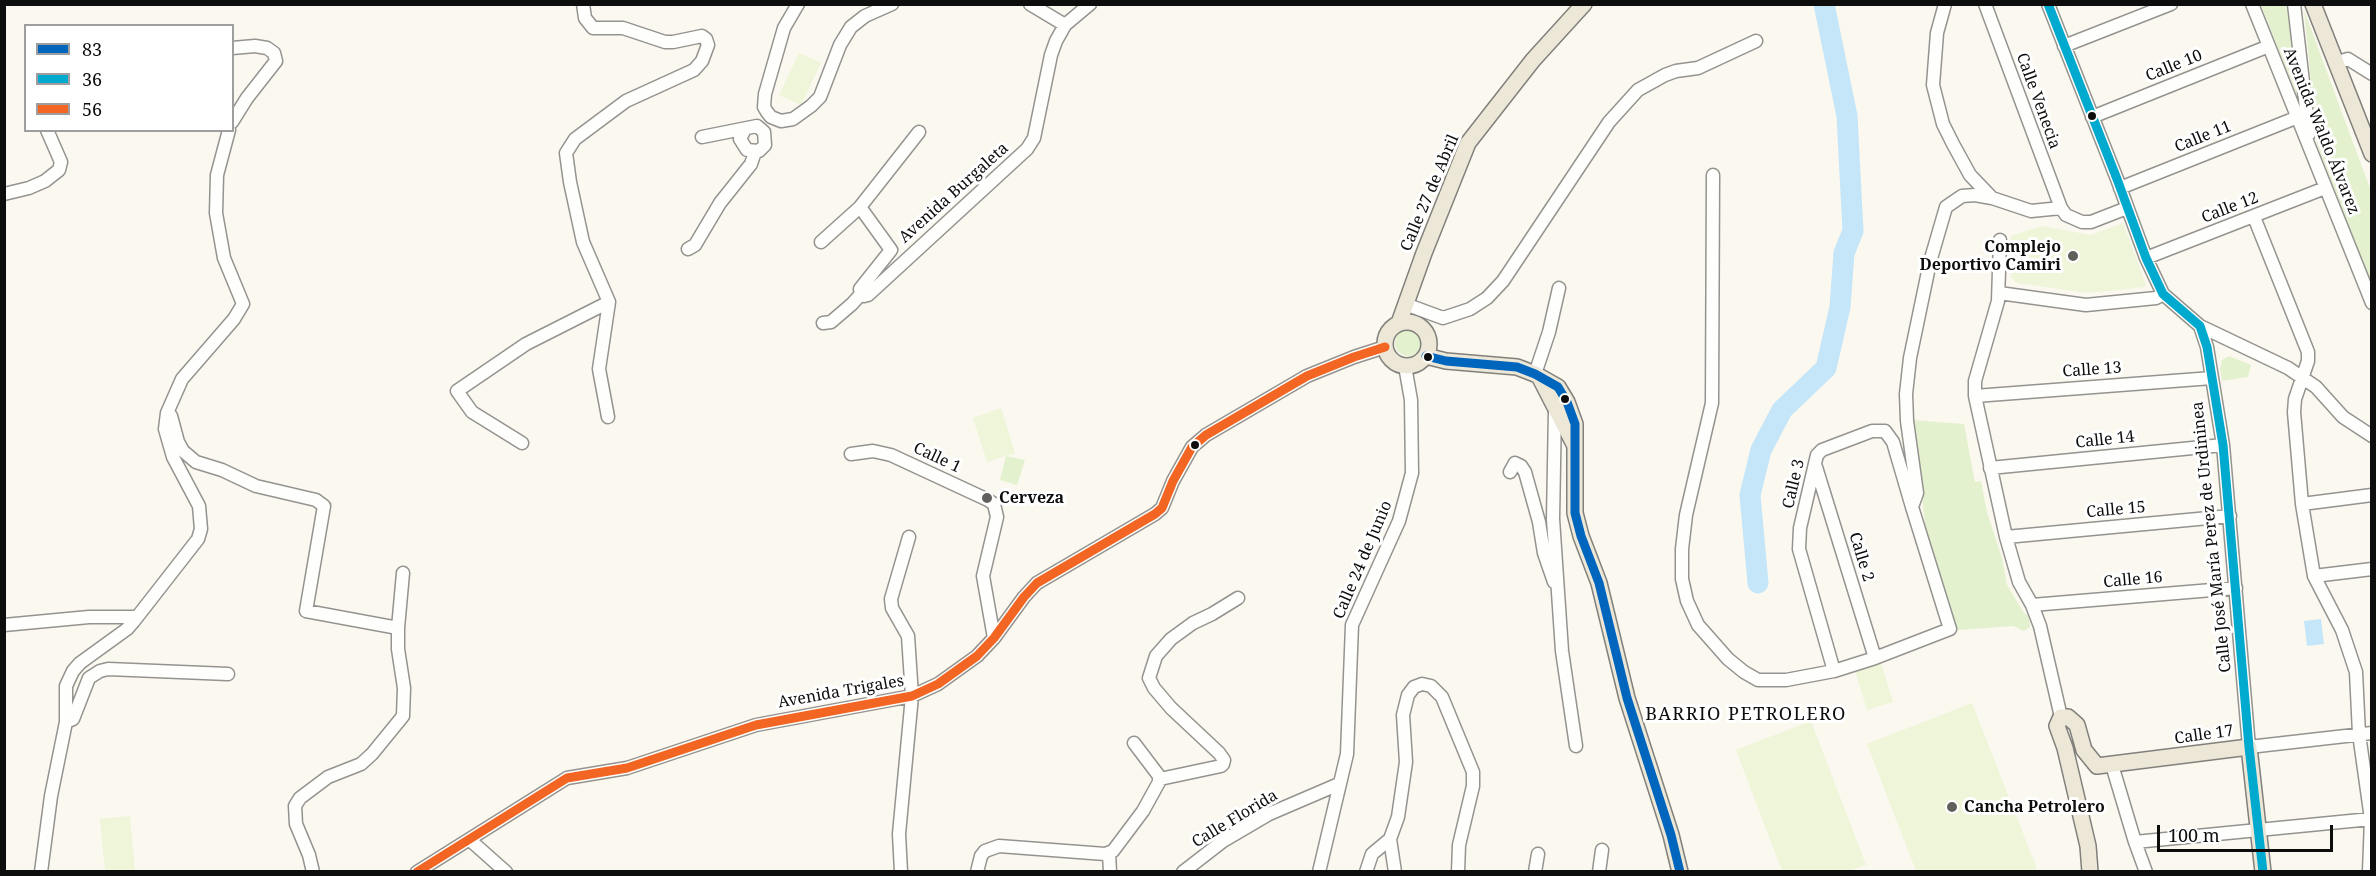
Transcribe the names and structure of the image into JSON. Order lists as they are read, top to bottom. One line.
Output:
{"streets":{"main road":["Calle 27 de Abril","Calle 17"],"street":["Calle 10","Calle Venecia","Avenida Waldo Álvarez","Calle 11","Avenida Burgaleta","Calle 12","Calle 13","Calle 14","Calle 1","Calle 3","Calle 15","Calle José María Perez de Urdininea","Calle 2","Calle 24 de Junio","Calle 16","Avenida Trigales","Calle Florida"]},"crossings":[["Calle 10","Avenida Waldo Álvarez"],["Avenida Waldo Álvarez","Calle 11"],["Avenida Waldo Álvarez","Calle 12"],["Calle 27 de Abril","Calle 24 de Junio"],["Calle 27 de Abril","Avenida Trigales"],["Calle 13","Calle José María Perez de Urdininea"],["Calle 14","Calle José María Perez de Urdininea"],["Calle 1","Avenida Trigales"],["Calle 3","Calle 2"],["Calle 15","Calle José María Perez de Urdininea"],["Calle José María Perez de Urdininea","Calle 16"],["Calle José María Perez de Urdininea","Calle 17"],["Calle 24 de Junio","Avenida Trigales"],["Calle 24 de Junio","Calle Florida"]],"districts":["BARRIO PETROLERO"],"places":["Complejo Deportivo Camiri","Cerveza","Cancha Petrolero"],"lines":["transit line 36","transit line 56","transit line 83"],"legend":["83","36","56"],"scale_bar":"100 m"}
